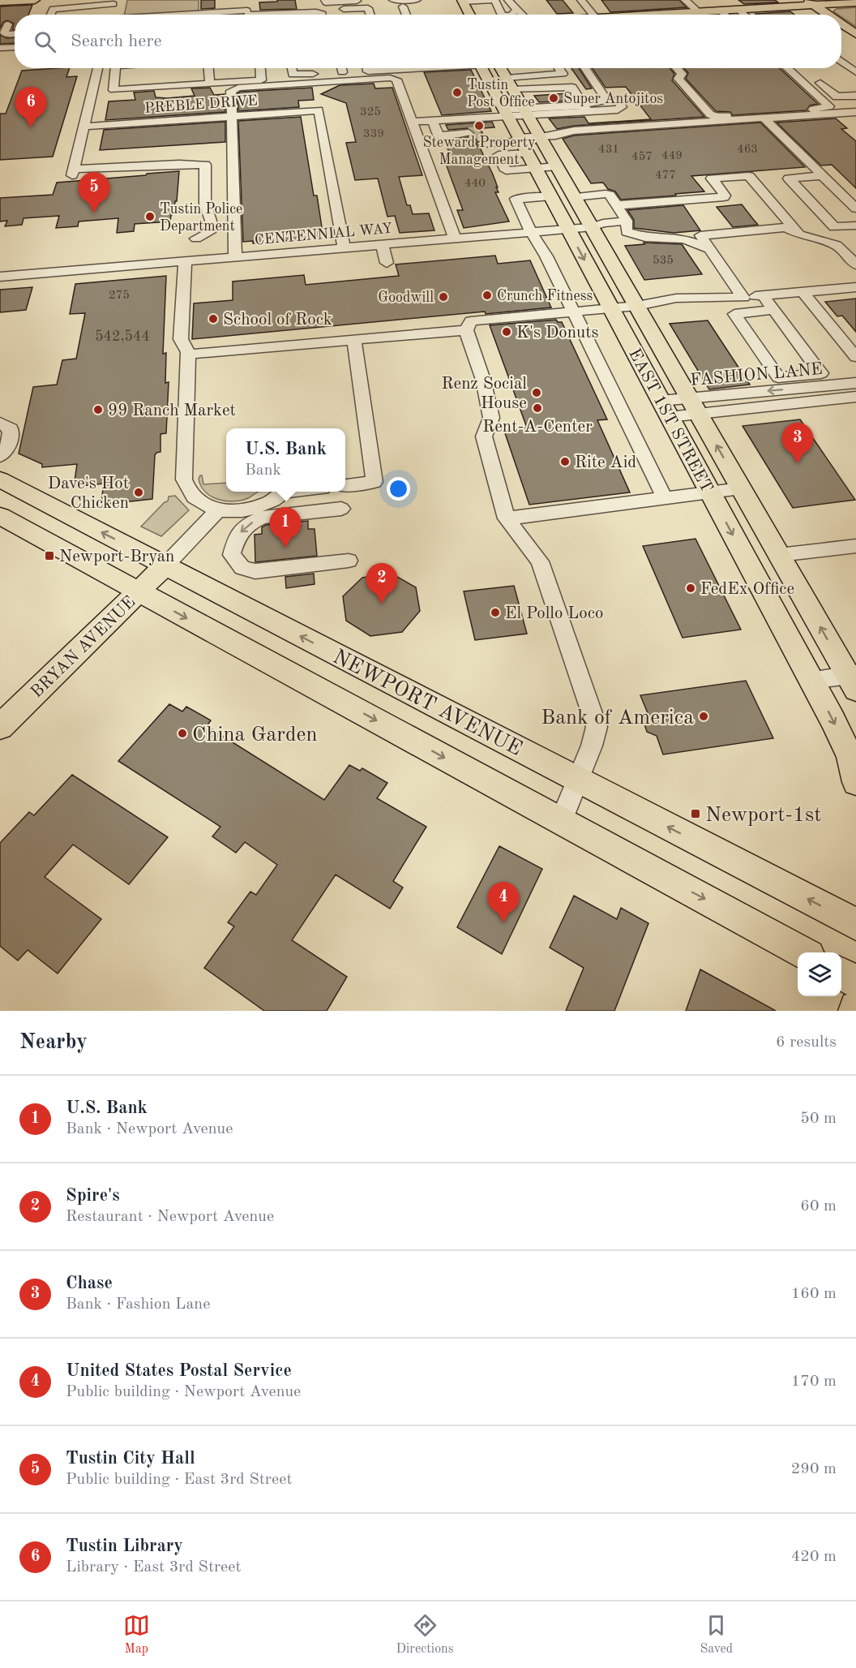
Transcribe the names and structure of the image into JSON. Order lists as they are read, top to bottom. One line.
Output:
{"streets":{"main road":["EAST 1ST STREET","BRYAN AVENUE","NEWPORT AVENUE"],"street":["PREBLE DRIVE","CENTENNIAL WAY","FASHION LANE"]},"crossings":[["PREBLE DRIVE","CENTENNIAL WAY"],["CENTENNIAL WAY","EAST 1ST STREET"],["FASHION LANE","EAST 1ST STREET"],["BRYAN AVENUE","NEWPORT AVENUE"]],"places":{"other":["Tustin Post Office","Super Antojitos","Steward Property Management","Tustin Police Department","Crunch Fitness","Goodwill","School of Rock","K's Donuts","Renz Social House","Rent-A-Center","99 Ranch Market","Rite Aid","Dave's Hot Chicken","FedEx Office","El Pollo Loco","Bank of America","China Garden"],"transit":["Newport-Bryan","Newport-1st"]},"house_numbers":["325","339","431","463","449","457","477","440","535","275","542,544"],"page":{"search":"Search here","pins":["6","5","3","1","2","4"],"popup":["U.S. Bank","Bank"],"heading":["Nearby","6 results"],"list":[{"mark":"1","name":"U.S. Bank","note":"Bank · Newport Avenue","value":"50 m"},{"mark":"2","name":"Spire's","note":"Restaurant · Newport Avenue","value":"60 m"},{"mark":"3","name":"Chase","note":"Bank · Fashion Lane","value":"160 m"},{"mark":"4","name":"United States Postal Service","note":"Public building · Newport Avenue","value":"170 m"},{"mark":"5","name":"Tustin City Hall","note":"Public building · East 3rd Street","value":"290 m"},{"mark":"6","name":"Tustin Library","note":"Library · East 3rd Street","value":"420 m"}],"nav":["Map","Directions","Saved"]}}
